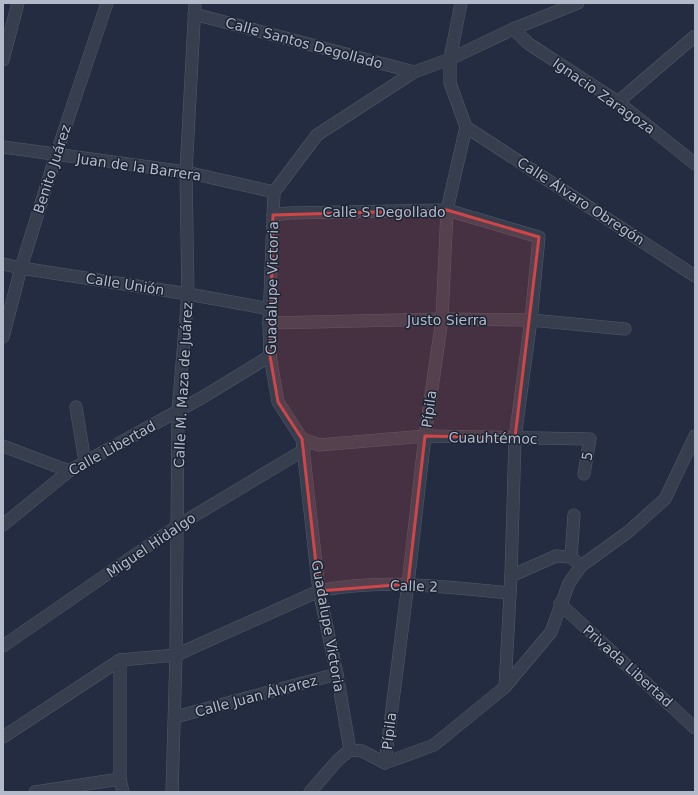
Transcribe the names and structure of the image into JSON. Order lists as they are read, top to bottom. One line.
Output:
{"streets":{"street":["Calle Santos Degollado","Ignacio Zaragoza","Juan de la Barrera","Benito Juárez","Calle Álvaro Obregón","Calle S Degollado","Calle Unión","Guadalupe Victoria","Justo Sierra","Calle M. Maza de Juárez","Pípila","Cuauhtémoc","Calle Libertad","5","Miguel Hidalgo","Calle 2","Privada Libertad","Calle Juan Álvarez"]},"crossings":[["Calle Santos Degollado","Calle M. Maza de Juárez"],["Juan de la Barrera","Benito Juárez"],["Juan de la Barrera","Guadalupe Victoria"],["Juan de la Barrera","Calle M. Maza de Juárez"],["Benito Juárez","Calle Unión"],["Calle Álvaro Obregón","Pípila"],["Calle S Degollado","Guadalupe Victoria"],["Calle S Degollado","Justo Sierra"],["Calle S Degollado","Pípila"],["Calle Unión","Guadalupe Victoria"],["Calle Unión","Calle M. Maza de Juárez"],["Guadalupe Victoria","Justo Sierra"],["Guadalupe Victoria","Cuauhtémoc"],["Guadalupe Victoria","Calle Libertad"],["Guadalupe Victoria","Miguel Hidalgo"],["Guadalupe Victoria","Calle 2"],["Guadalupe Victoria","Calle Juan Álvarez"],["Justo Sierra","Pípila"],["Calle M. Maza de Juárez","Calle Libertad"],["Calle M. Maza de Juárez","Miguel Hidalgo"],["Calle M. Maza de Juárez","Calle 2"],["Calle M. Maza de Juárez","Calle Juan Álvarez"],["Pípila","Cuauhtémoc"],["Pípila","Calle 2"],["Cuauhtémoc","5"],["Cuauhtémoc","Miguel Hidalgo"]]}
